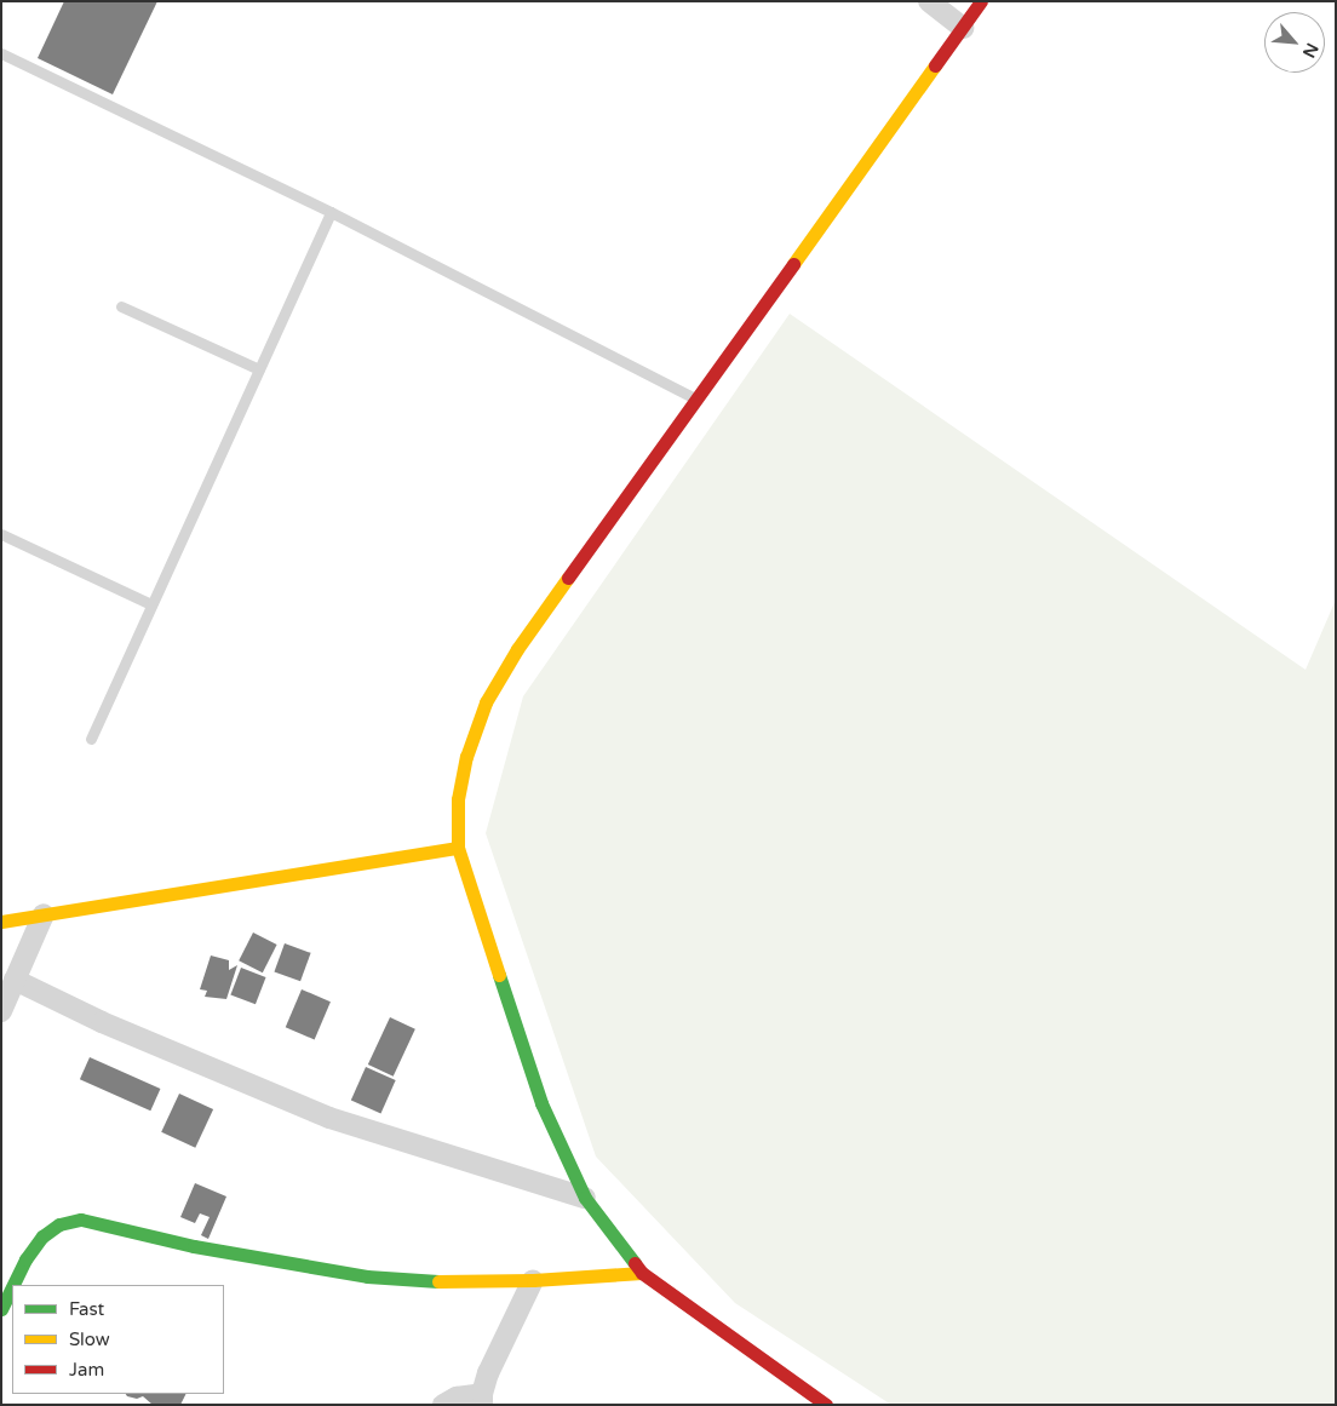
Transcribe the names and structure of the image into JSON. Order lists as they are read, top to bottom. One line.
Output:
{"legend":["Fast","Slow","Jam"],"north":"bottom right"}
